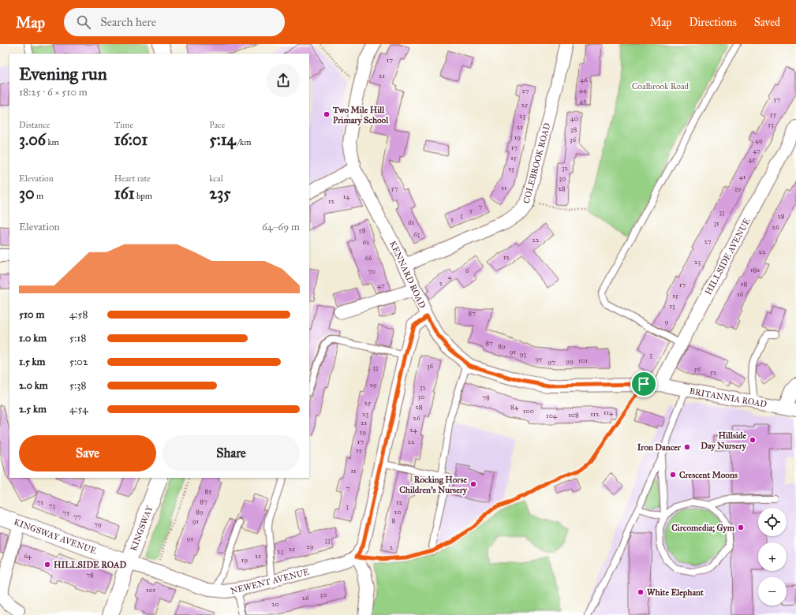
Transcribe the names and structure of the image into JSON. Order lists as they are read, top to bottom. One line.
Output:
{"streets":{"street":["COLEBROOK ROAD","HILLSIDE AVENUE","KENNARD ROAD","BRITANNIA ROAD","KINGSWAY","KINGSWAY AVENUE","NEWENT AVENUE"]},"crossings":[["COLEBROOK ROAD","KENNARD ROAD"],["HILLSIDE AVENUE","KENNARD ROAD"],["HILLSIDE AVENUE","BRITANNIA ROAD"],["KENNARD ROAD","BRITANNIA ROAD"],["KINGSWAY","KINGSWAY AVENUE"],["KINGSWAY","NEWENT AVENUE"],["KINGSWAY AVENUE","NEWENT AVENUE"]],"parks":["Coalbrook Road"],"places":["Two Mile Hill Primary School","Hillside Day Nursery","Iron Dancer","Crescent Moons","Rocking Horse Children's Nursery","Circomedia; Gym","HILLSIDE ROAD","White Elephant"],"house_numbers":["17","21","46","44","27","57","42","25","55","23","40","53","21","38","19","36","49","17","47","15","45","32","13","41","30","11","57","28","39","14","12","7","5","33","3","28","1","61","31","26","58","63","22","27","62","22","12","66","23","18a","6","70","4","2","18","17","47","16","15","13","87","9","87","89","91","93","3","95","101","99","97","36","33","56","52","29","32","30","78","25","28","84","100","114","23","112","108","104","26","21","24","19","17","22","15","11","7","85","87","71","12","73","3","89","10","75","77","8","91","79","95","33","29","2","25","23","64","21","19","78","101","30","26","20"],"page":{"header":"Map","search":"Search here","nav":["Map","Directions","Saved"],"heading":["Evening run","18:25 · 6 × 510 m"],"stats":[["Distance","3.06 km"],["Time","16:01"],["Pace","5:14 /km"],["Elevation","30 m"],["Heart rate","161 bpm"],["kcal","235"]],"chart":["Elevation","64–69 m"],"list":[{"name":"510 m","note":"4:58"},{"name":"1.0 km","note":"5:18"},{"name":"1.5 km","note":"5:02"},{"name":"2.0 km","note":"5:38"},{"name":"2.5 km","note":"4:54"}],"buttons":["Save","Share"],"map_buttons":["+","−"]}}
